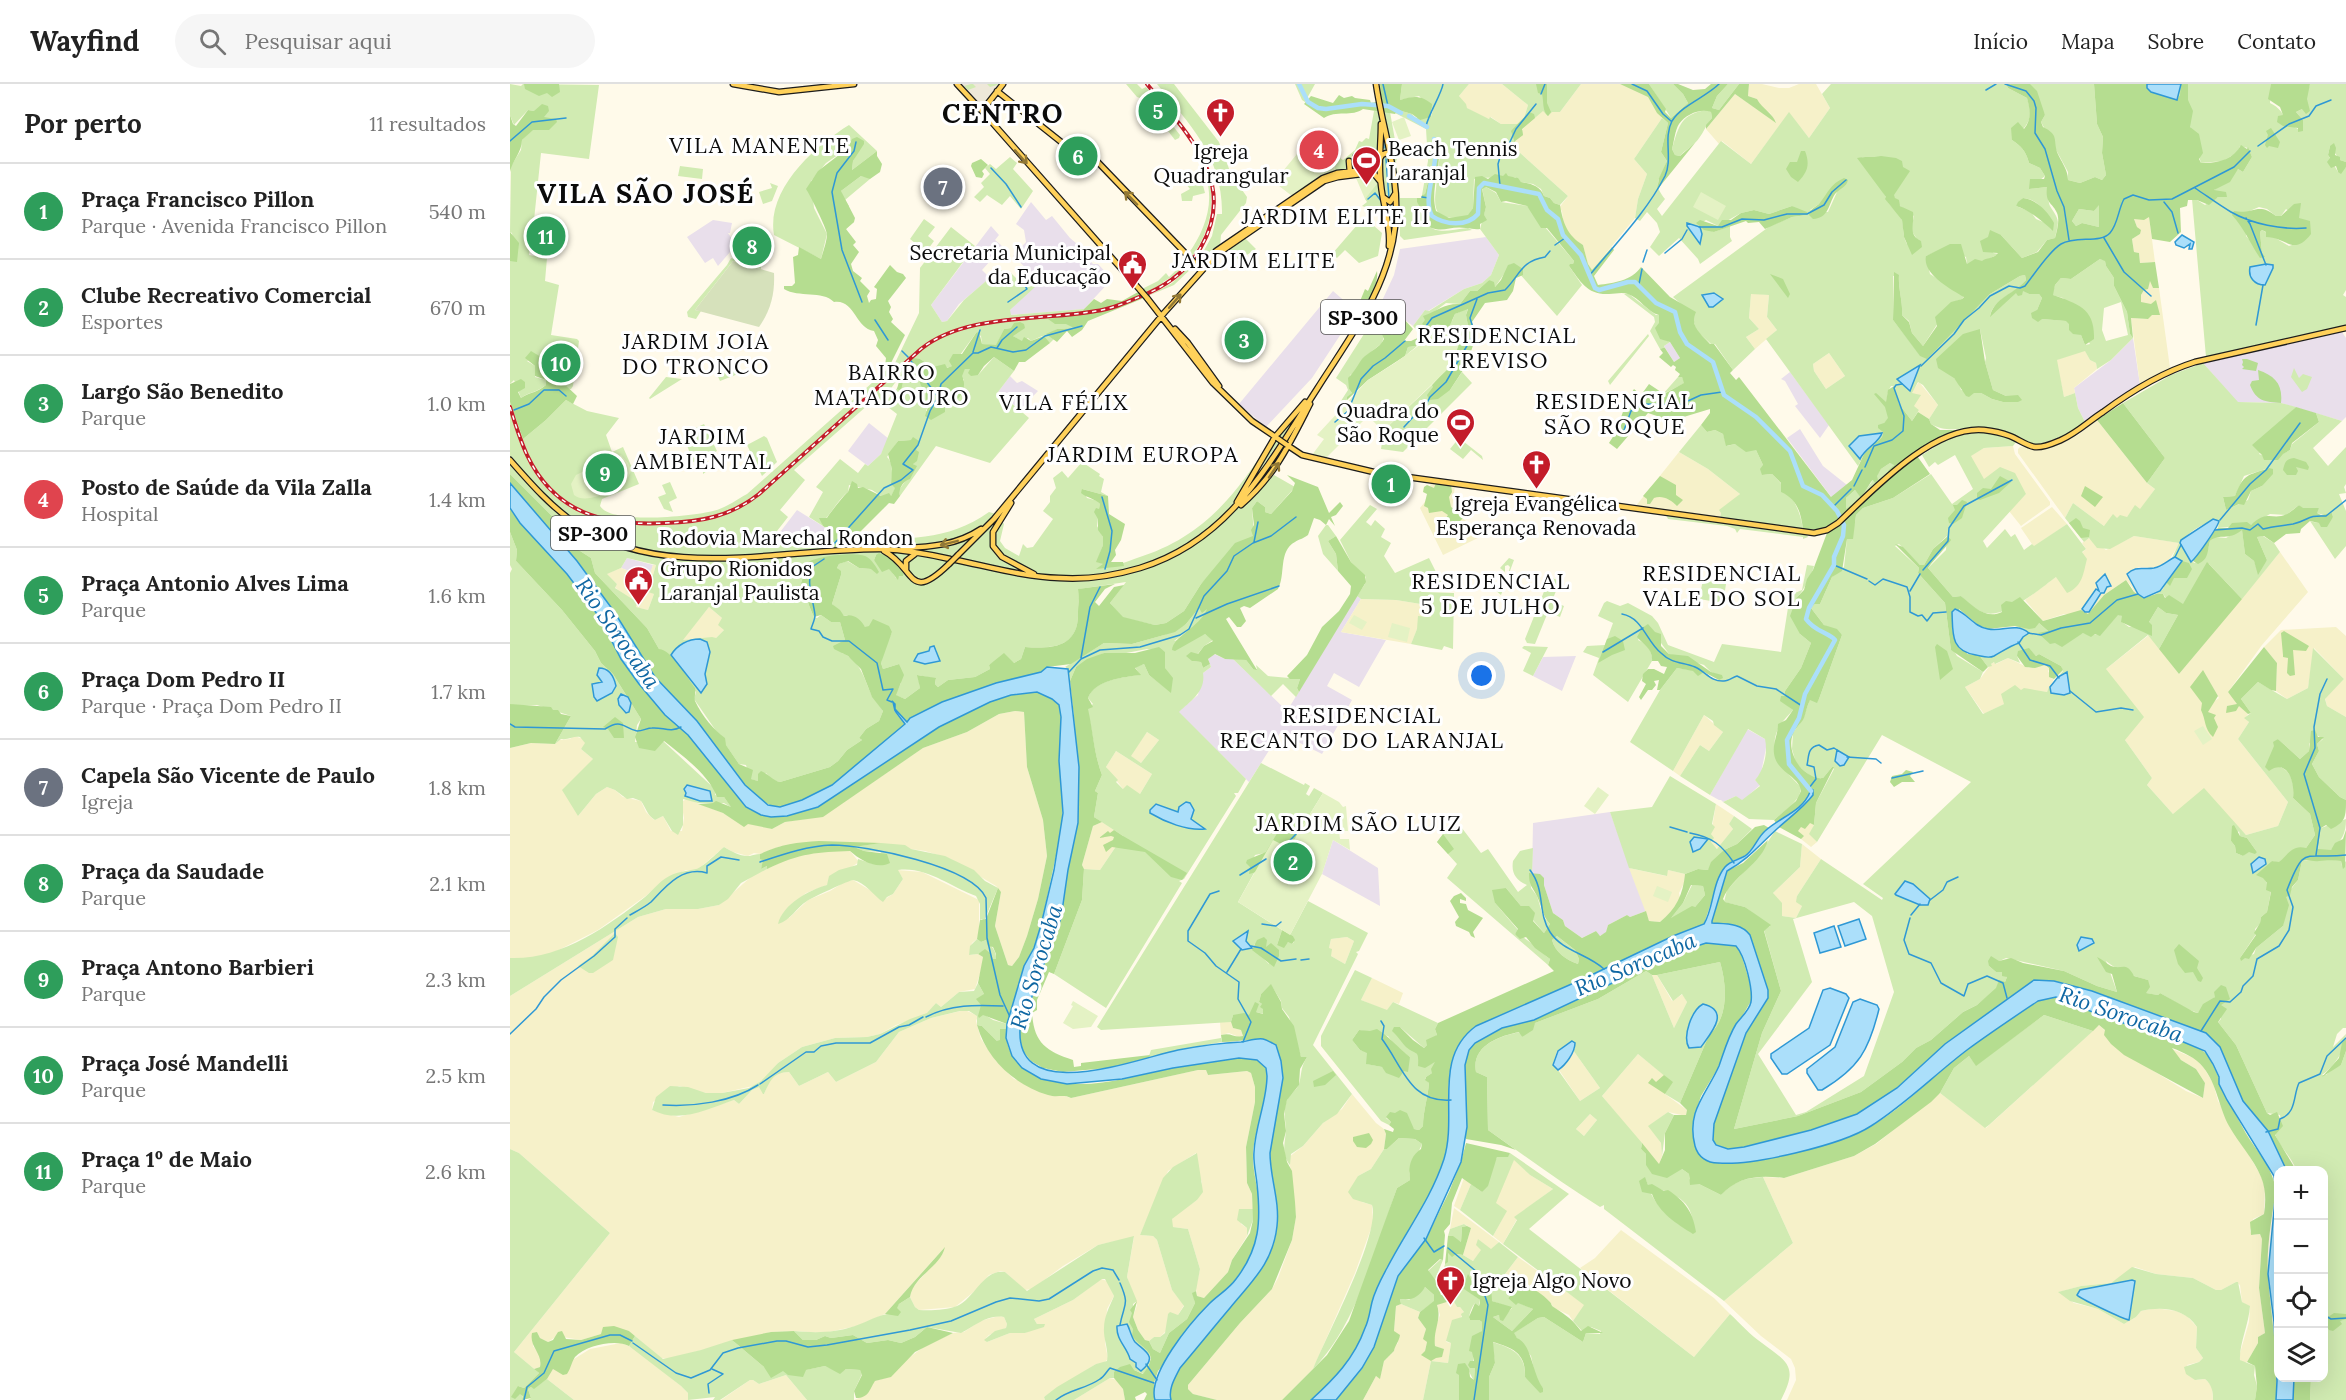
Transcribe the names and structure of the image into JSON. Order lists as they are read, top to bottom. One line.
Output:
{"streets":{"main road":["SP-300","Rodovia Marechal Rondon"]},"districts":["CENTRO","VILA MANENTE","VILA SÃO JOSÉ","JARDIM ELITE II","JARDIM ELITE","RESIDENCIAL TREVISO","JARDIM JOIA DO TRONCO","BAIRRO MATADOURO","RESIDENCIAL SÃO ROQUE","VILA FÉLIX","JARDIM AMBIENTAL","JARDIM EUROPA","RESIDENCIAL VALE DO SOL","RESIDENCIAL 5 DE JULHO","RESIDENCIAL RECANTO DO LARANJAL","JARDIM SÃO LUIZ"],"water":["Rio Sorocaba"],"places":{"church":["Igreja Quadrangular","Igreja Evangélica Esperança Renovada","Igreja Algo Novo"],"sports":["Beach Tennis Laranjal","Quadra do São Roque"],"public building":["Secretaria Municipal da Educação","Grupo Rionidos Laranjal Paulista"]},"page":{"header":"Wayfind","search":"Pesquisar aqui","nav":["Início","Mapa","Sobre","Contato"],"heading":["Por perto","11 resultados"],"pins":["5","4","6","7","11","8","3","10","9","1","2"],"list":[{"mark":"1","name":"Praça Francisco Pillon","note":"Parque · Avenida Francisco Pillon","value":"540 m"},{"mark":"2","name":"Clube Recreativo Comercial","note":"Esportes","value":"670 m"},{"mark":"3","name":"Largo São Benedito","note":"Parque","value":"1.0 km"},{"mark":"4","name":"Posto de Saúde da Vila Zalla","note":"Hospital","value":"1.4 km"},{"mark":"5","name":"Praça Antonio Alves Lima","note":"Parque","value":"1.6 km"},{"mark":"6","name":"Praça Dom Pedro II","note":"Parque · Praça Dom Pedro II","value":"1.7 km"},{"mark":"7","name":"Capela São Vicente de Paulo","note":"Igreja","value":"1.8 km"},{"mark":"8","name":"Praça da Saudade","note":"Parque","value":"2.1 km"},{"mark":"9","name":"Praça Antono Barbieri","note":"Parque","value":"2.3 km"},{"mark":"10","name":"Praça José Mandelli","note":"Parque","value":"2.5 km"},{"mark":"11","name":"Praça 1º de Maio","note":"Parque","value":"2.6 km"}],"map_buttons":["+","−"]}}
